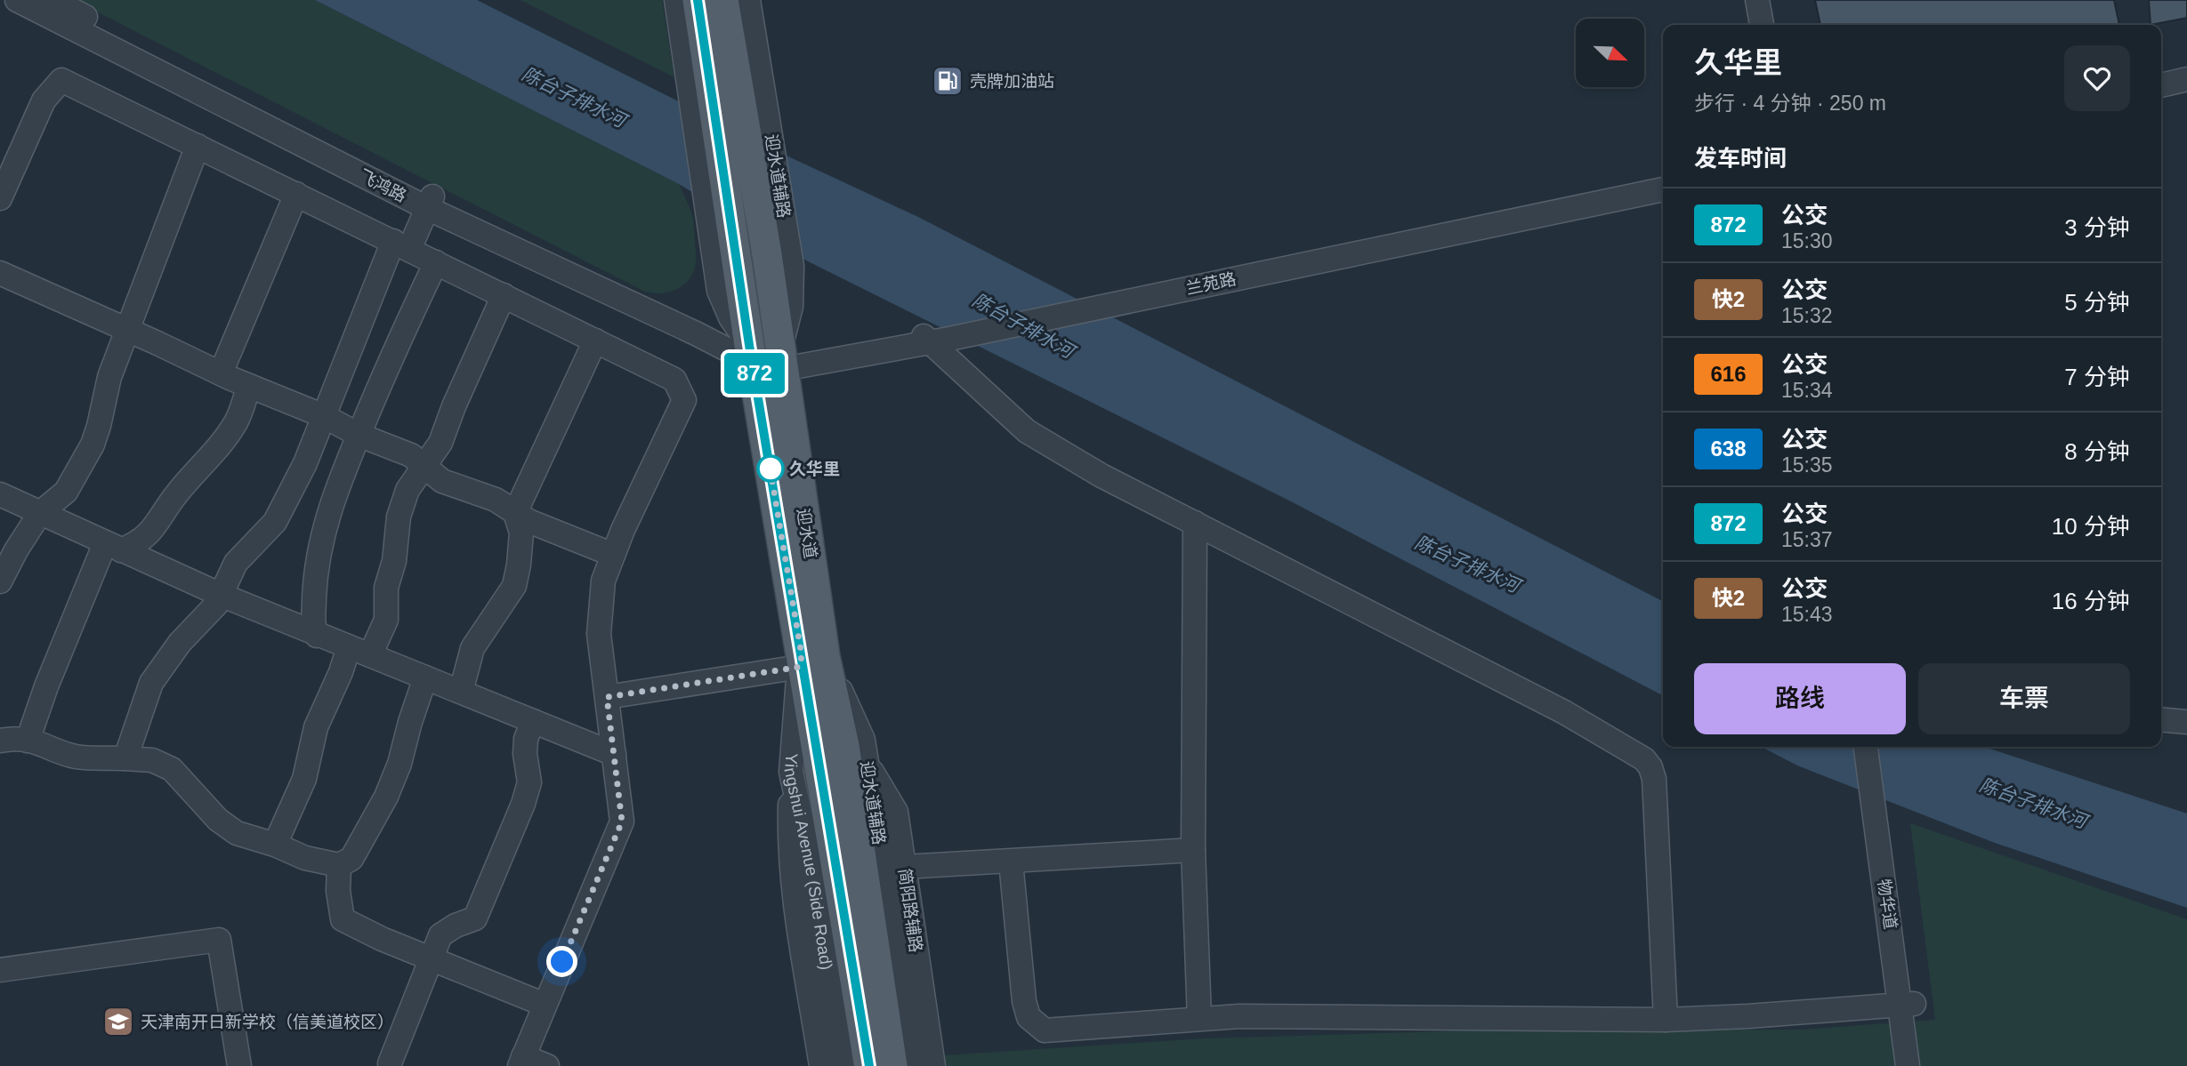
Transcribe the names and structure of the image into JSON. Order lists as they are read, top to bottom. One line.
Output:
{"streets":{"main road":["迎水道"],"street":["迎水道辅路","飞鸿路","兰苑路","Yingshui Avenue (Side Road)","物华道","简阳路辅路"]},"crossings":[["迎水道辅路","迎水道"],["迎水道辅路","Yingshui Avenue (Side Road)"],["迎水道辅路","简阳路辅路"],["飞鸿路","兰苑路"],["飞鸿路","迎水道"],["兰苑路","迎水道"],["迎水道","Yingshui Avenue (Side Road)"]],"water":["陈台子排水河"],"places":{"fuel station":["壳牌加油站"],"other":["久华里"],"school or university":["天津南开日新学校（信美道校区）"]},"lines":["bus line 872"],"north":"bottom right","page":{"on_map":"872","heading":[["久华里","步行 · 4 分钟 · 250 m"],"发车时间"],"list":[{"mark":"872","name":"公交","note":"15:30","value":"3 分钟"},{"mark":"快2","name":"公交","note":"15:32","value":"5 分钟"},{"mark":"616","name":"公交","note":"15:34","value":"7 分钟"},{"mark":"638","name":"公交","note":"15:35","value":"8 分钟"},{"mark":"872","name":"公交","note":"15:37","value":"10 分钟"},{"mark":"快2","name":"公交","note":"15:43","value":"16 分钟"}],"buttons":["路线","车票"]}}
